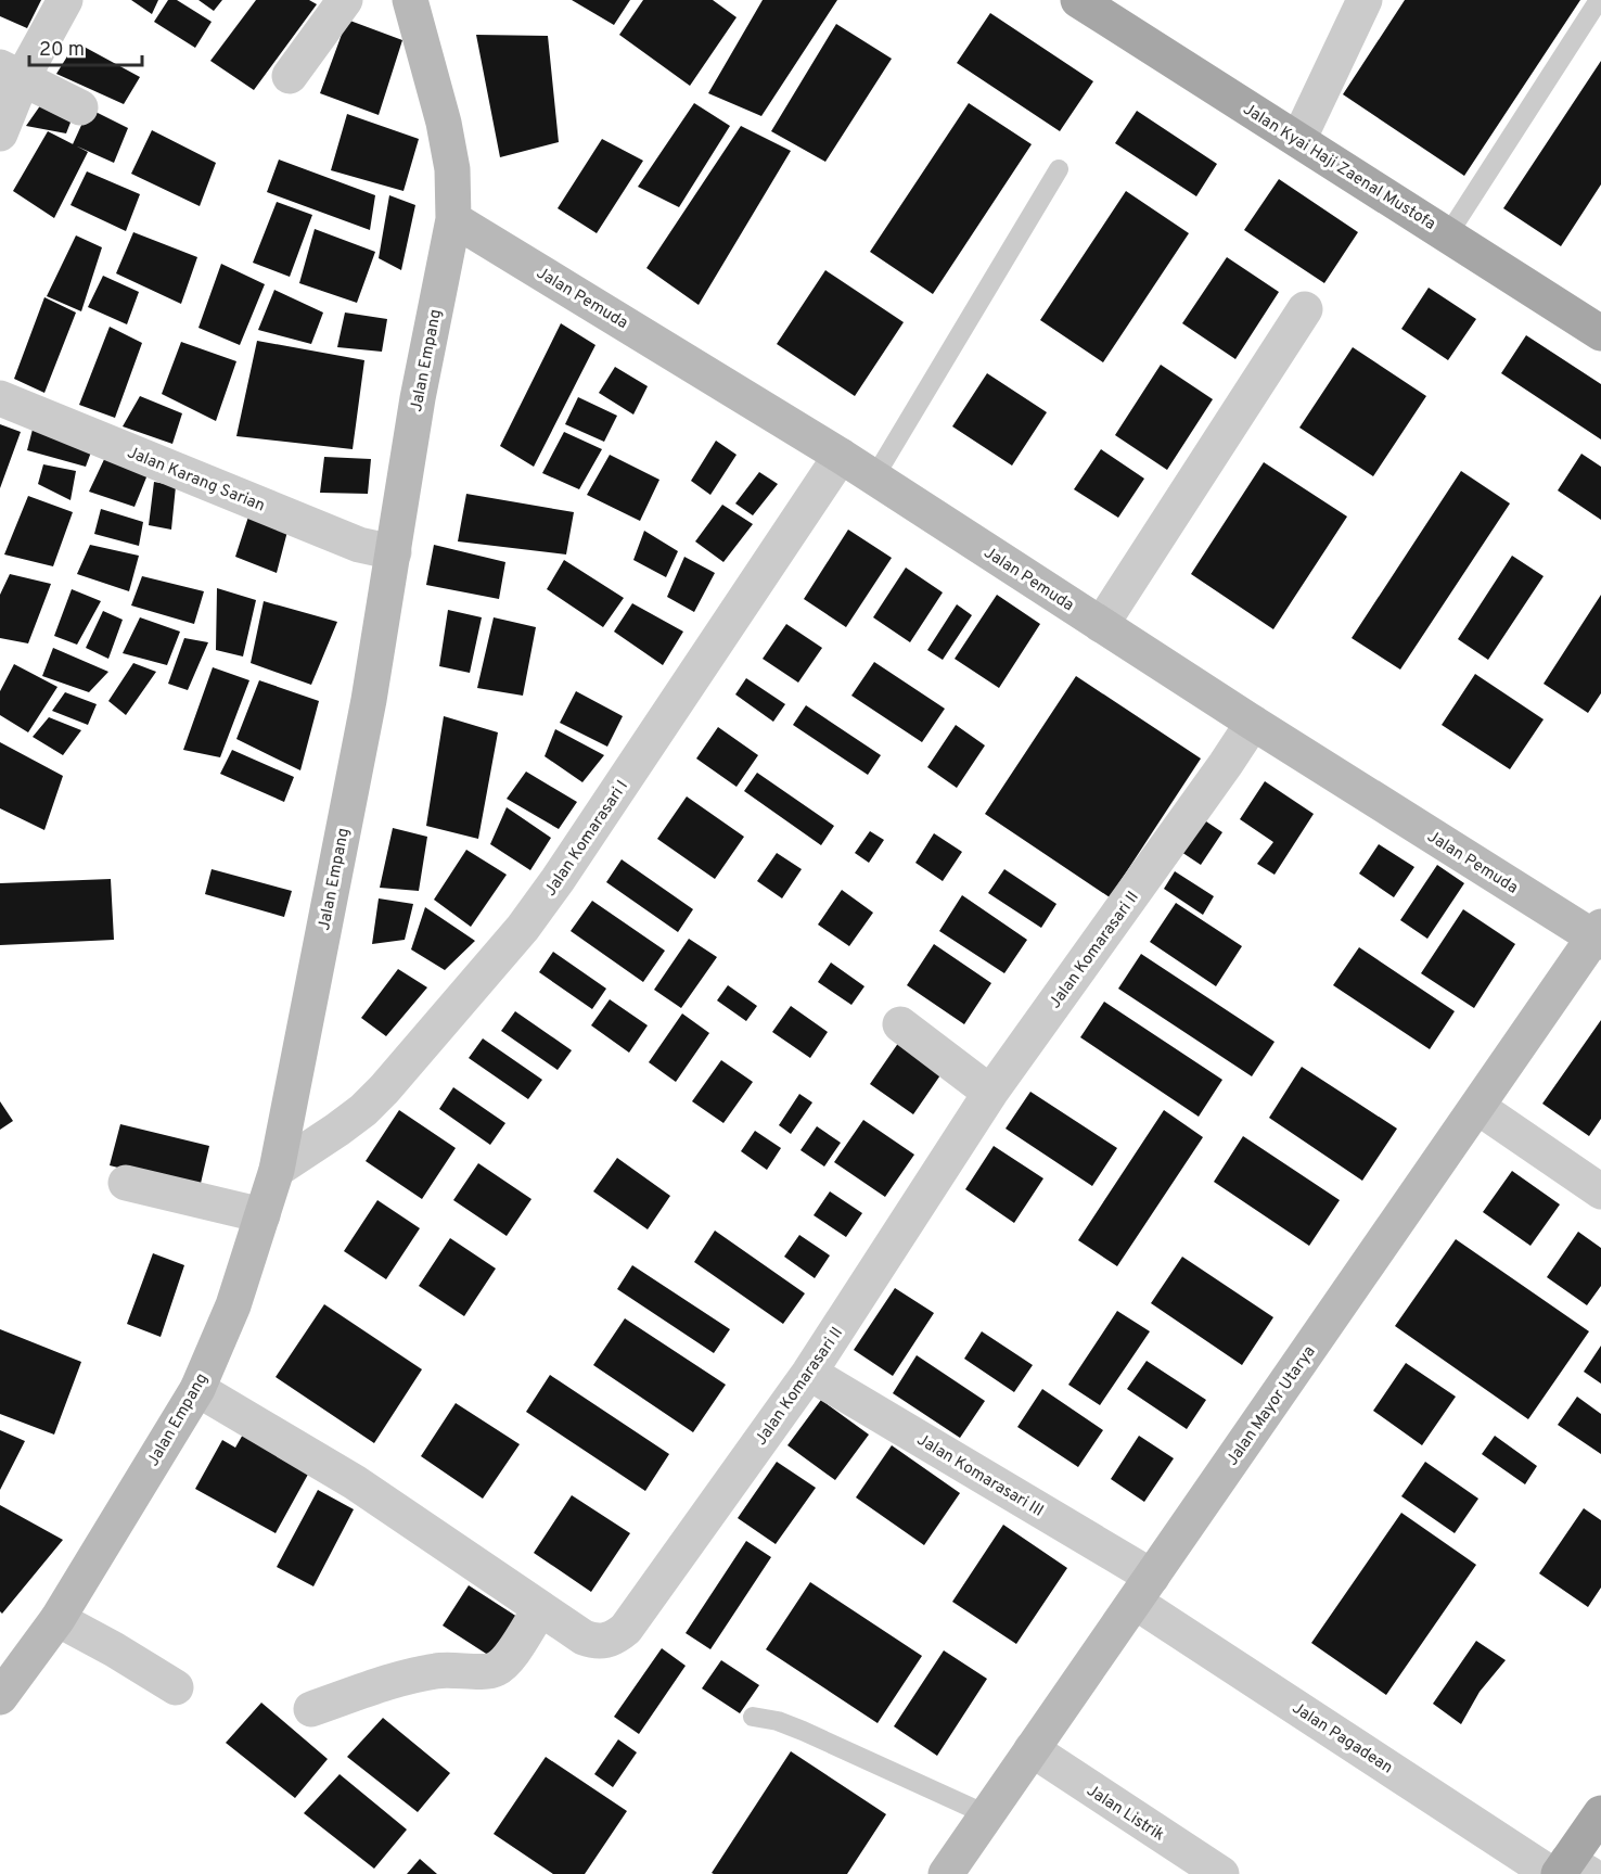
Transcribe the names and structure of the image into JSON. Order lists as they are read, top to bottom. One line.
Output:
{"streets":{"main road":["Jalan Kyai Haji Zaenal Mustofa","Jalan Pemuda","Jalan Empang","Jalan Mayor Utarya"],"street":["Jalan Karang Sarian","Jalan Komarasari I","Jalan Komarasari II","Jalan Komarasari III","Jalan Pagadean","Jalan Listrik"]},"crossings":[["Jalan Pemuda","Jalan Empang"],["Jalan Pemuda","Jalan Komarasari I"],["Jalan Pemuda","Jalan Komarasari II"],["Jalan Pemuda","Jalan Mayor Utarya"],["Jalan Empang","Jalan Karang Sarian"],["Jalan Empang","Jalan Komarasari I"],["Jalan Empang","Jalan Komarasari II"],["Jalan Komarasari II","Jalan Komarasari III"],["Jalan Mayor Utarya","Jalan Komarasari III"],["Jalan Mayor Utarya","Jalan Pagadean"],["Jalan Mayor Utarya","Jalan Listrik"],["Jalan Komarasari III","Jalan Pagadean"]],"scale_bar":"20 m"}
